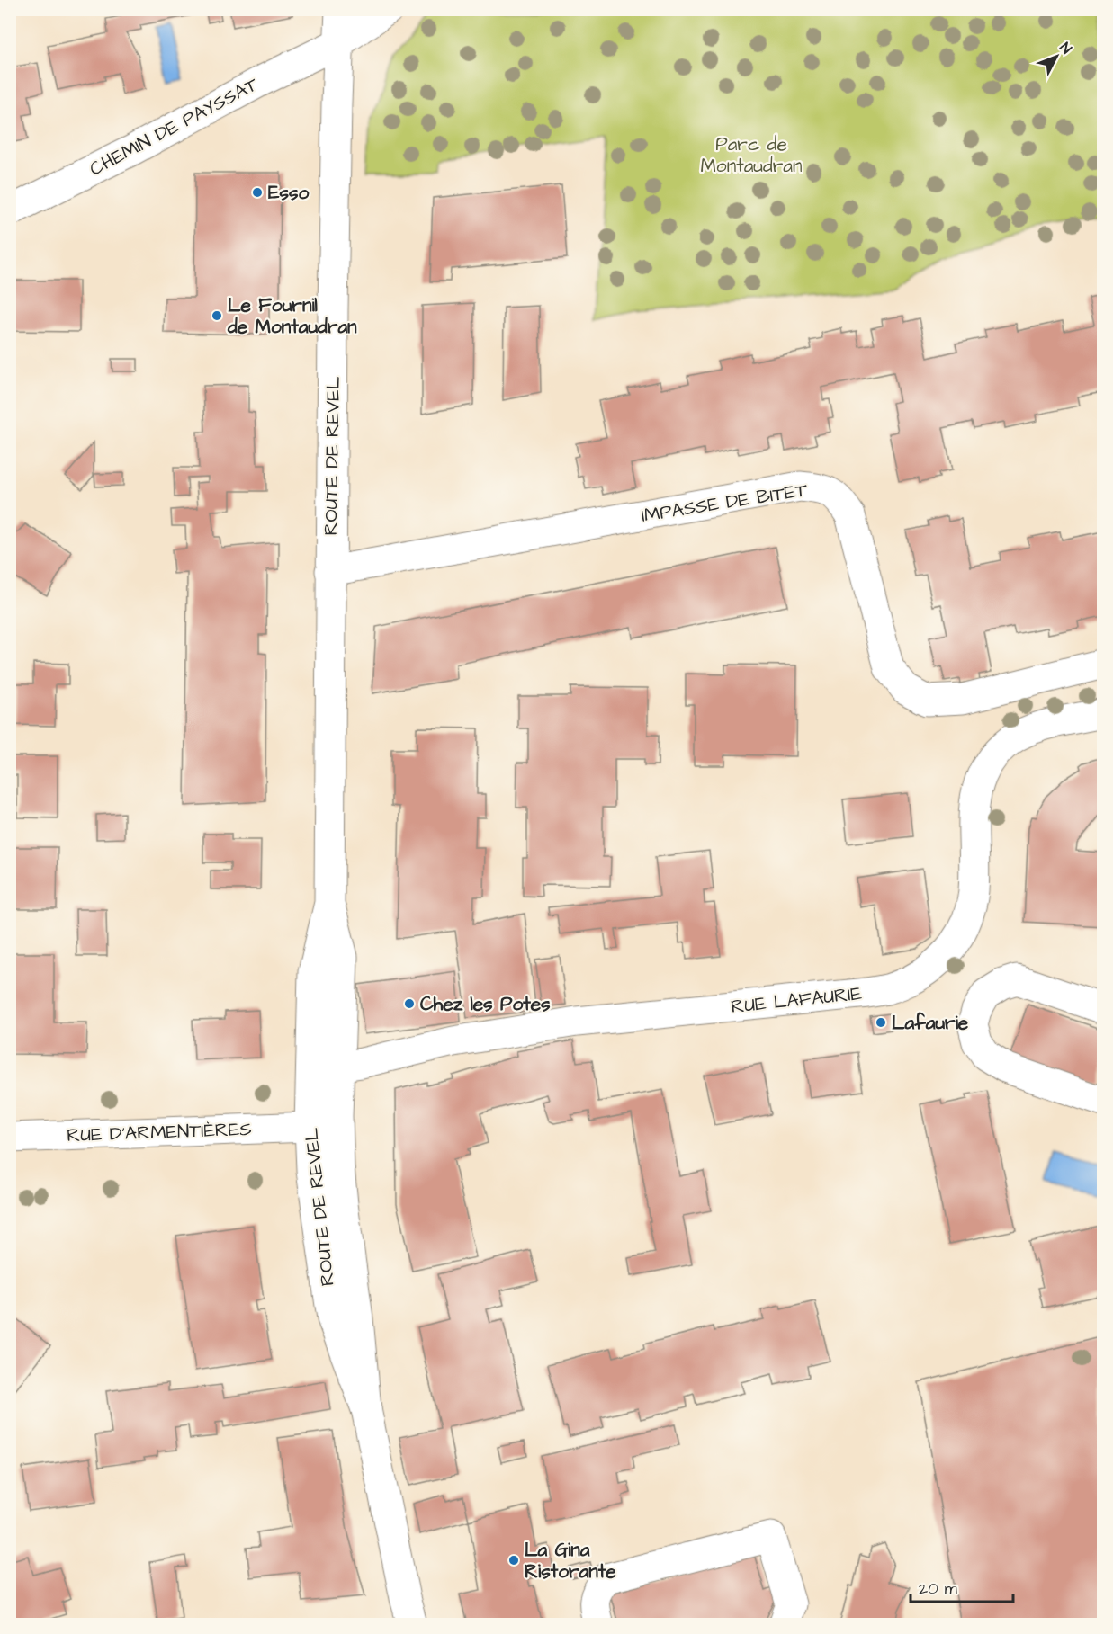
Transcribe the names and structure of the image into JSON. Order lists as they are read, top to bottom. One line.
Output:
{"streets":{"main road":["CHEMIN DE PAYSSAT","ROUTE DE REVEL","IMPASSE DE BITET","RUE LAFAURIE","RUE D'ARMENTIÈRES"]},"crossings":[["CHEMIN DE PAYSSAT","ROUTE DE REVEL"],["ROUTE DE REVEL","IMPASSE DE BITET"],["ROUTE DE REVEL","RUE LAFAURIE"],["ROUTE DE REVEL","RUE D'ARMENTIÈRES"]],"parks":["Parc de Montaudran"],"places":["Esso","Le Fournil de Montaudran","Chez les Potes","Lafaurie","La Gina Ristorante"],"scale_bar":"20 m","north":"top right"}
